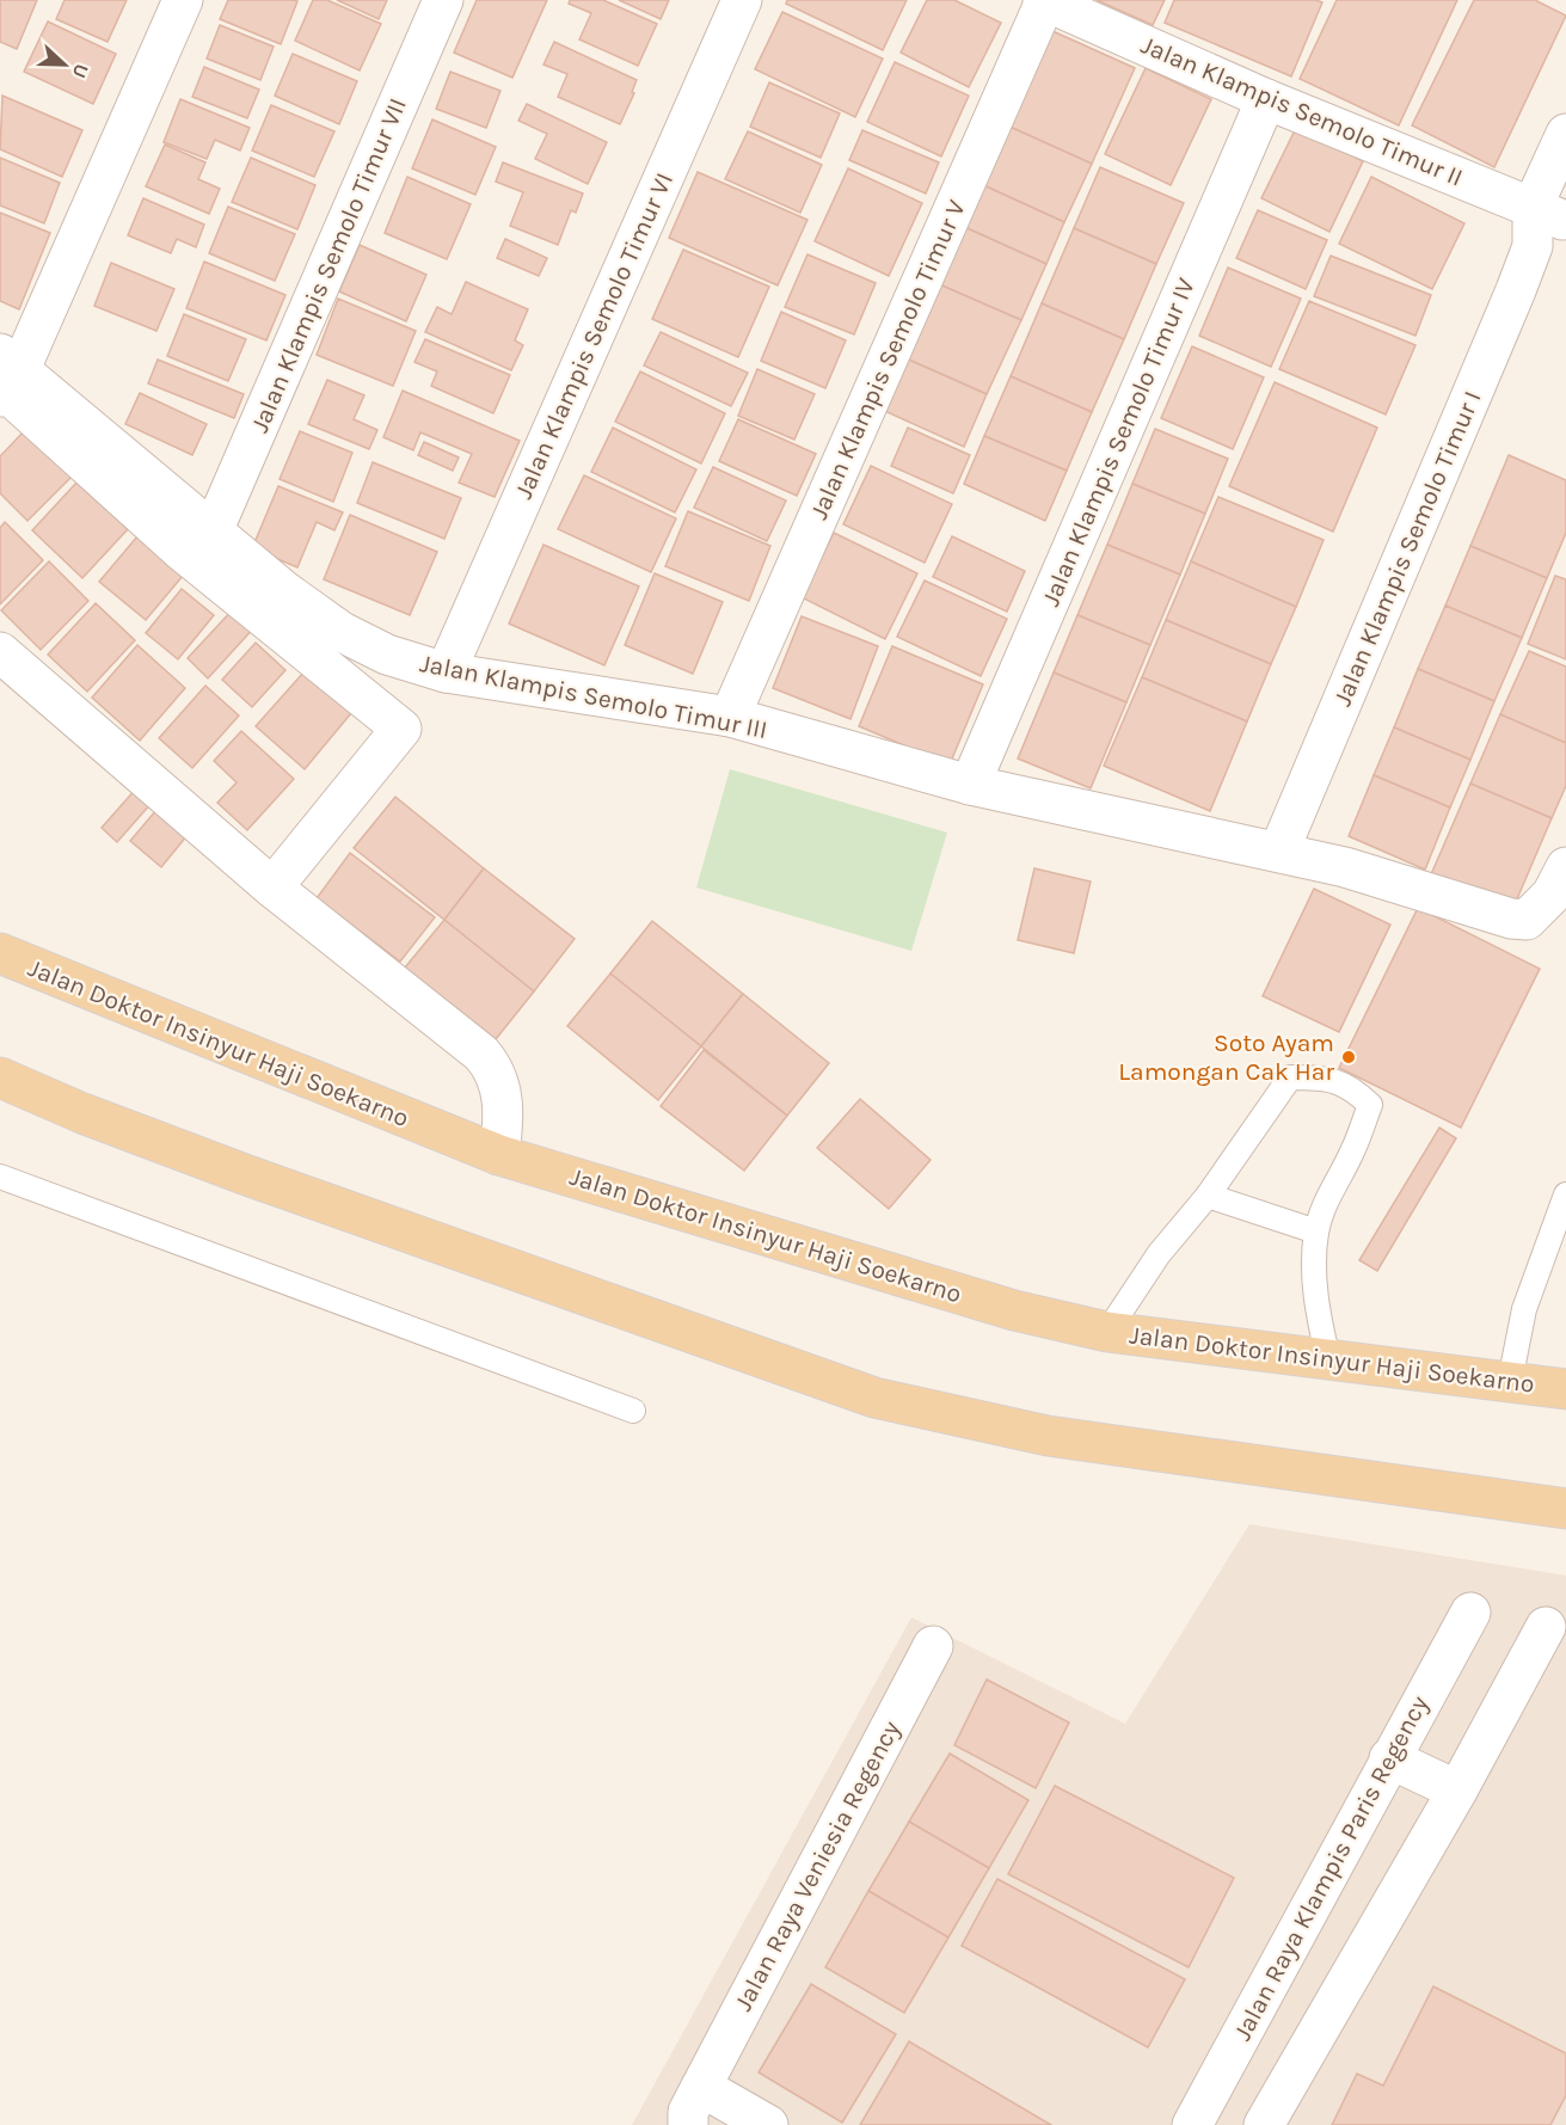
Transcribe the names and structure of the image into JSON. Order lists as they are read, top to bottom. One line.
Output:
{"streets":{"main road":["Jalan Doktor Insinyur Haji Soekarno"],"street":["Jalan Klampis Semolo Timur II","Jalan Klampis Semolo Timur VII","Jalan Klampis Semolo Timur VI","Jalan Klampis Semolo Timur V","Jalan Klampis Semolo Timur IV","Jalan Klampis Semolo Timur I","Jalan Klampis Semolo Timur III","Jalan Raya Veniesia Regency","Jalan Raya Klampis Paris Regency"]},"crossings":[["Jalan Klampis Semolo Timur II","Jalan Klampis Semolo Timur V"],["Jalan Klampis Semolo Timur II","Jalan Klampis Semolo Timur IV"],["Jalan Klampis Semolo Timur II","Jalan Klampis Semolo Timur I"],["Jalan Klampis Semolo Timur VII","Jalan Klampis Semolo Timur III"],["Jalan Klampis Semolo Timur VI","Jalan Klampis Semolo Timur III"],["Jalan Klampis Semolo Timur V","Jalan Klampis Semolo Timur III"],["Jalan Klampis Semolo Timur IV","Jalan Klampis Semolo Timur III"],["Jalan Klampis Semolo Timur I","Jalan Klampis Semolo Timur III"]],"places":["Soto Ayam Lamongan Cak Har"],"north":"right"}
